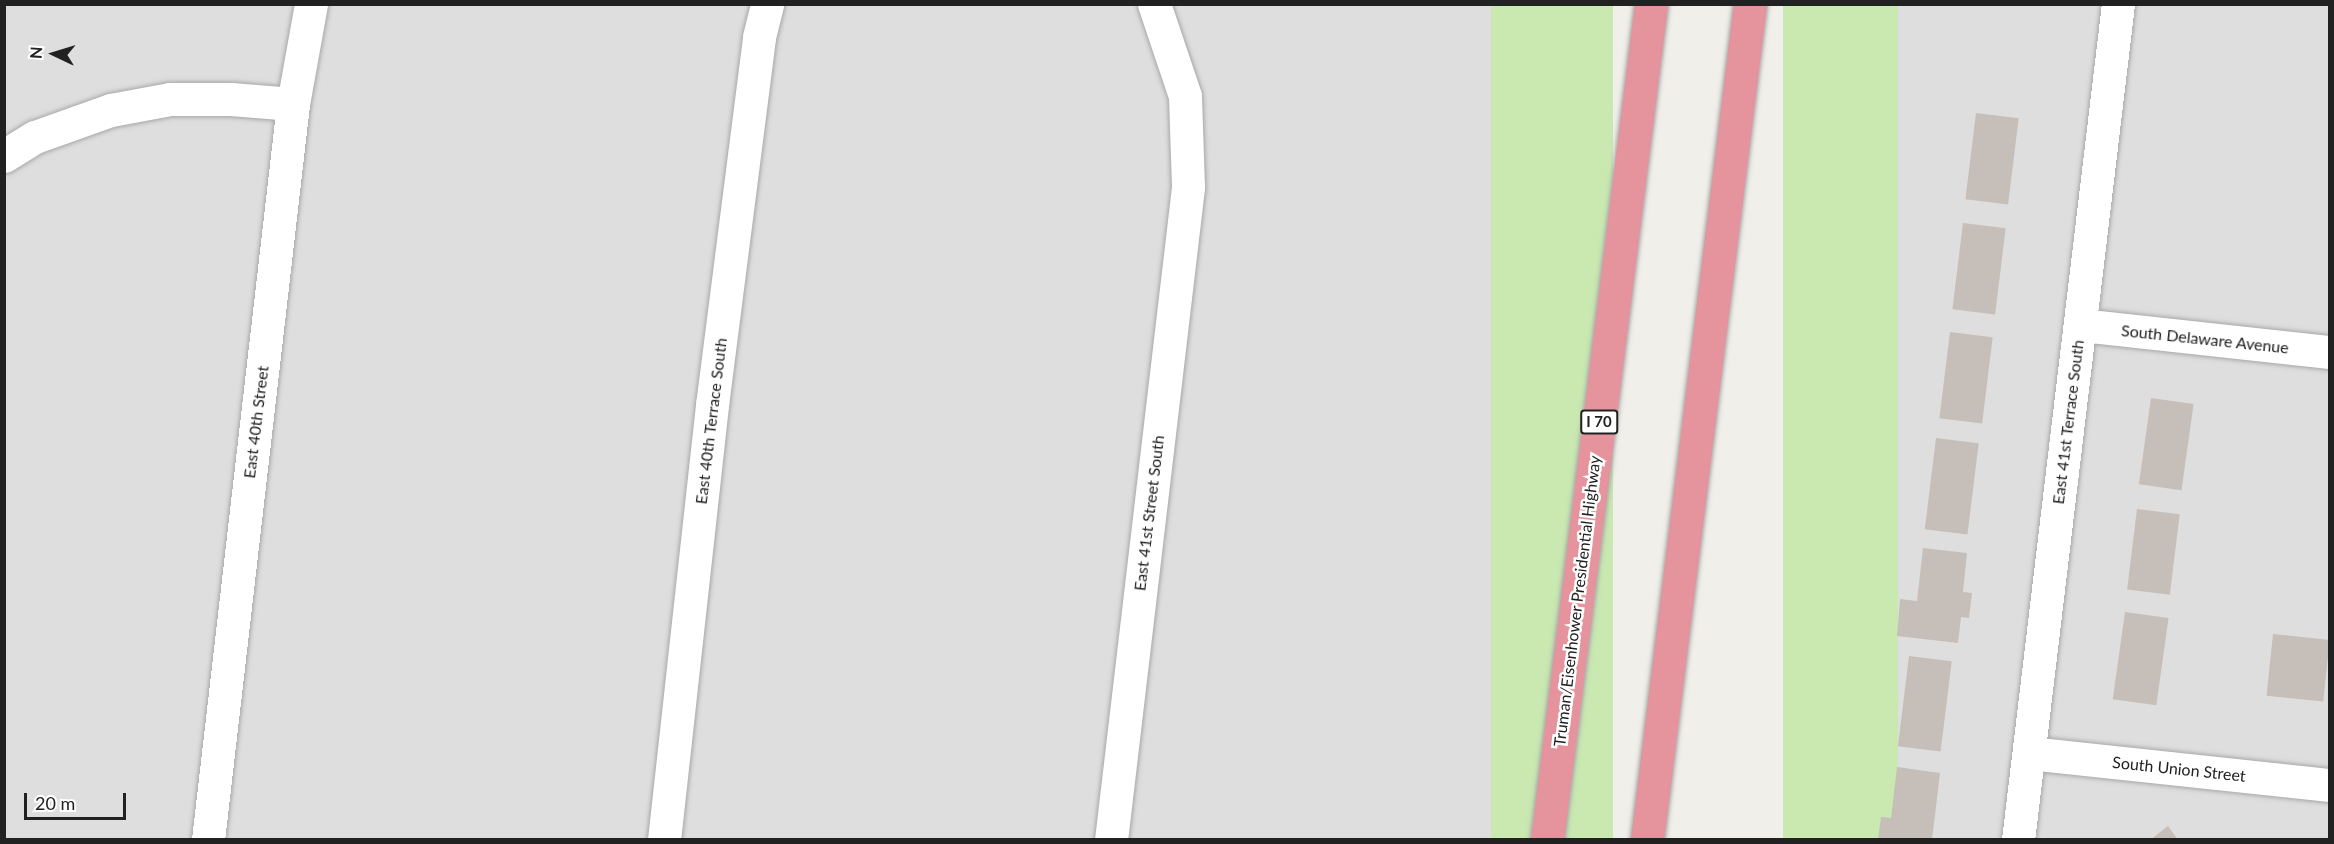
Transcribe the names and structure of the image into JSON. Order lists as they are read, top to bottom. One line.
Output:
{"streets":{"highway":["I 70","Truman/Eisenhower Presidential Highway"],"street":["South Delaware Avenue","East 40th Terrace South","East 40th Street","East 41st Terrace South","East 41st Street South","South Union Street"]},"crossings":[["South Delaware Avenue","East 41st Terrace South"],["East 41st Terrace South","South Union Street"]],"scale_bar":"20 m","north":"left"}
